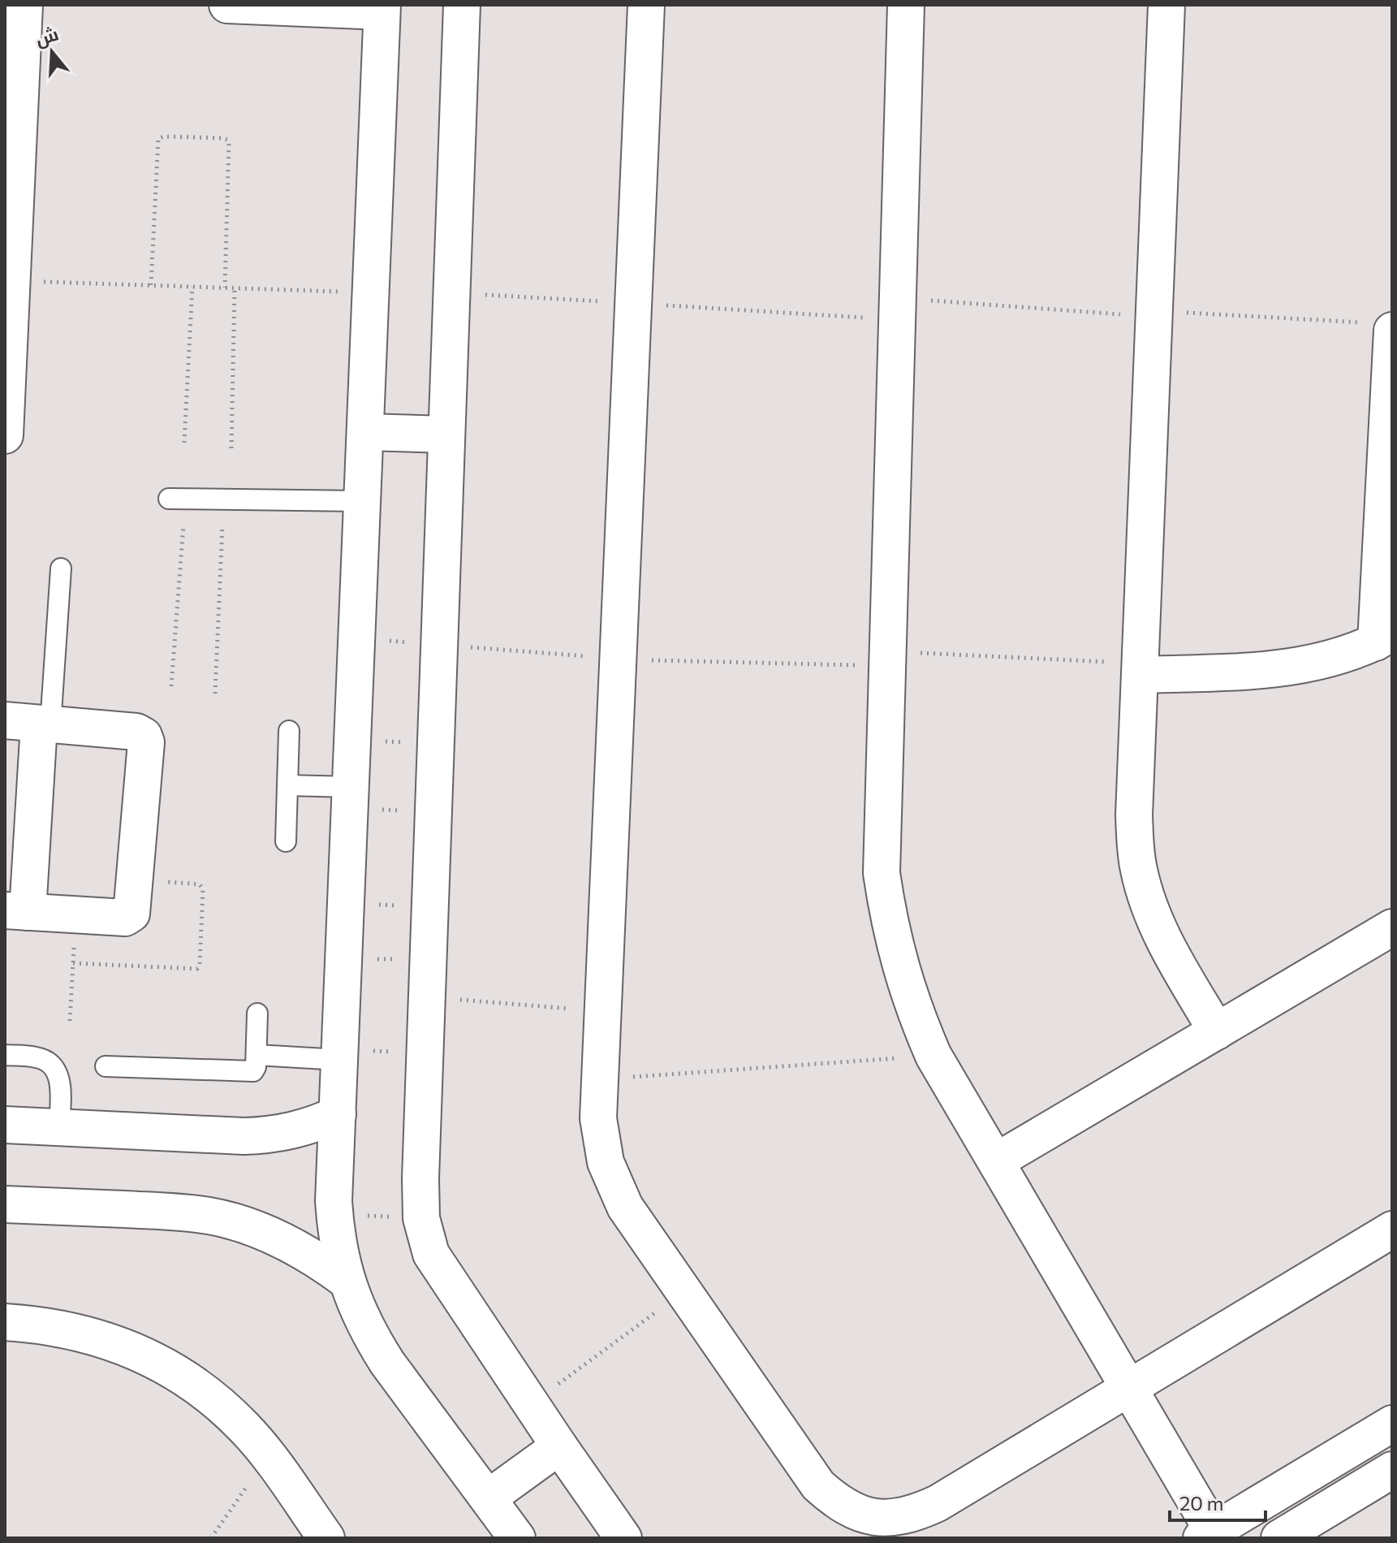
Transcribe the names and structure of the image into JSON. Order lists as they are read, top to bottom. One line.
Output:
{"scale_bar":"20 m","north":"top"}
